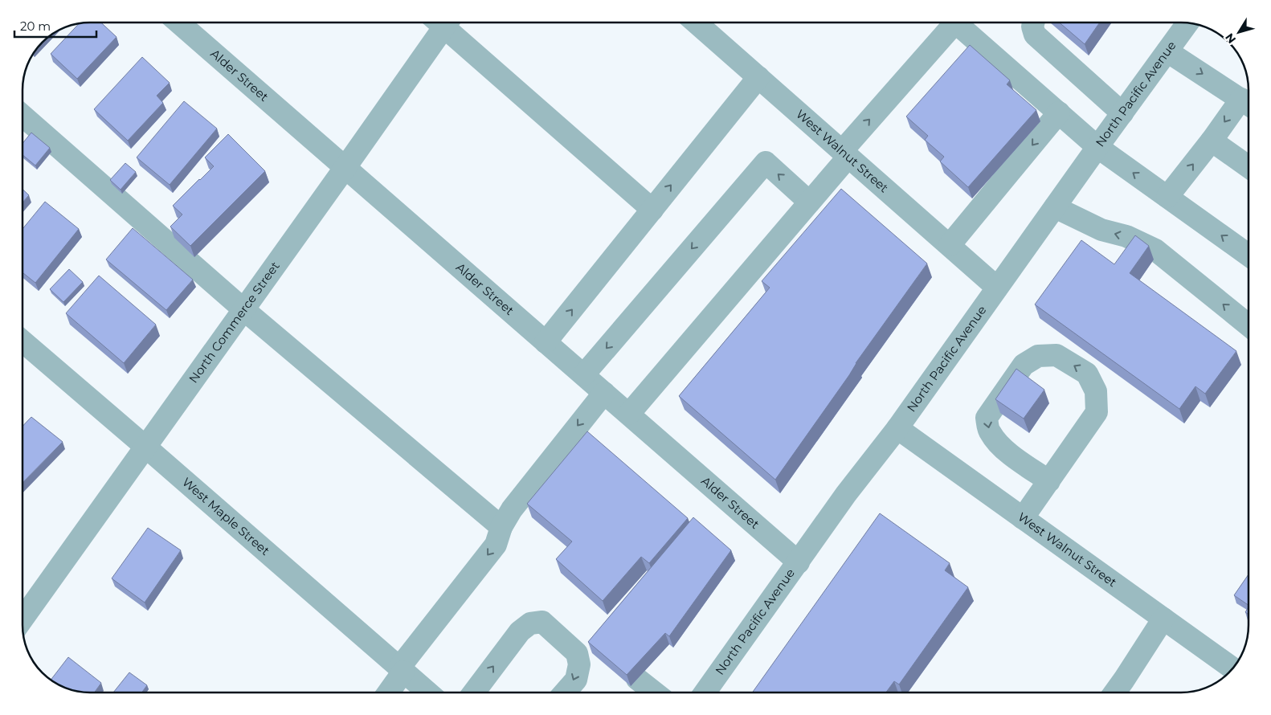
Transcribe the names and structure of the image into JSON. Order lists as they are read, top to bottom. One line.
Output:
{"streets":{"street":["Alder Street","North Pacific Avenue","West Walnut Street","North Commerce Street","West Maple Street"]},"crossings":[["Alder Street","North Pacific Avenue"],["Alder Street","North Commerce Street"],["North Pacific Avenue","West Walnut Street"],["North Commerce Street","West Maple Street"]],"scale_bar":"20 m","north":"bottom left"}
